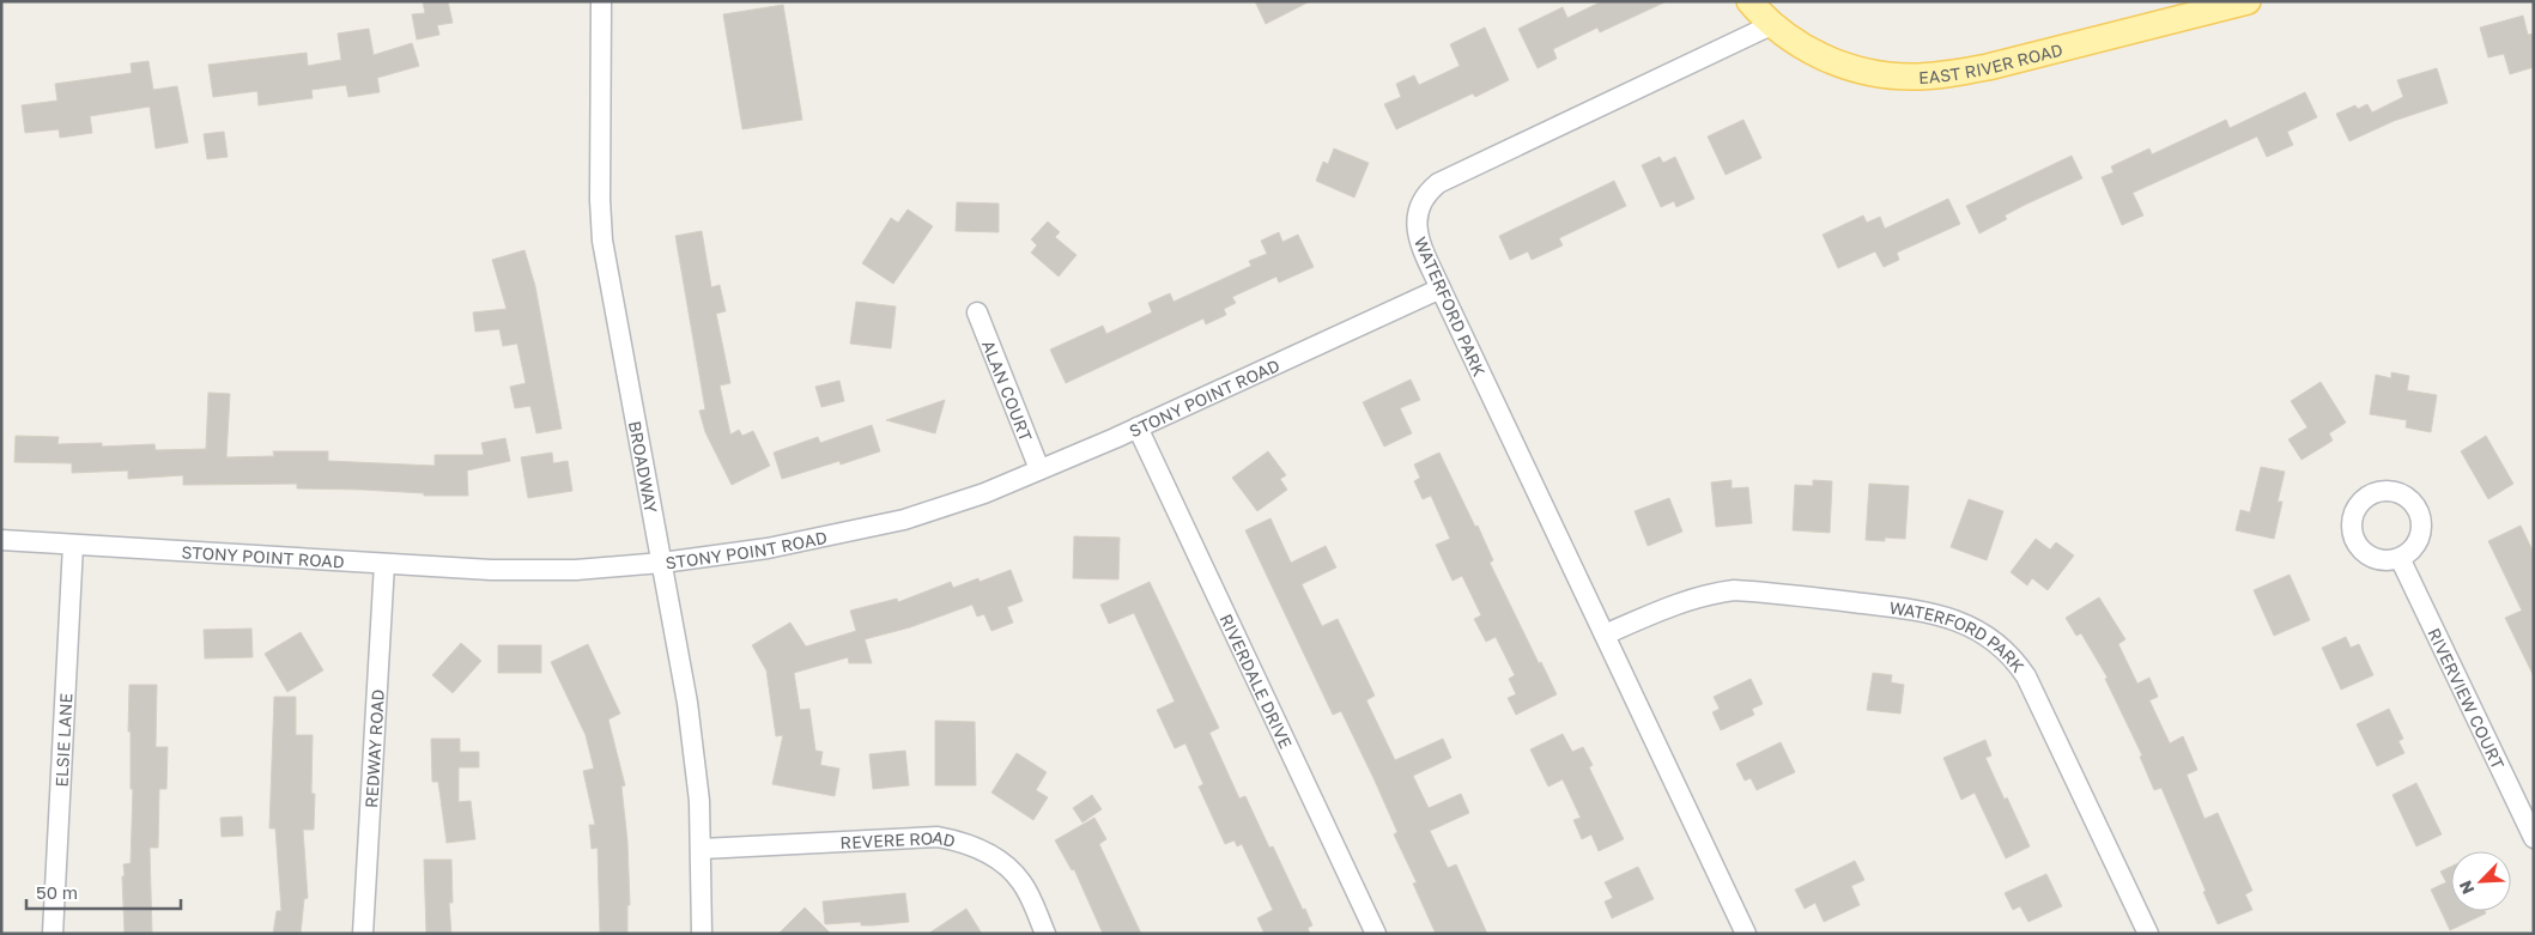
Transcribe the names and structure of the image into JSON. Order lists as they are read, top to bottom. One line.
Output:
{"streets":{"main road":["EAST RIVER ROAD"],"street":["WATERFORD PARK","ALAN COURT","STONY POINT ROAD","BROADWAY","RIVERDALE DRIVE","RIVERVIEW COURT","ELSIE LANE","REDWAY ROAD","REVERE ROAD"]},"crossings":[["EAST RIVER ROAD","WATERFORD PARK"],["WATERFORD PARK","STONY POINT ROAD"],["ALAN COURT","STONY POINT ROAD"],["STONY POINT ROAD","BROADWAY"],["STONY POINT ROAD","RIVERDALE DRIVE"],["STONY POINT ROAD","ELSIE LANE"],["STONY POINT ROAD","REDWAY ROAD"],["BROADWAY","REVERE ROAD"]],"scale_bar":"50 m","north":"bottom left"}
